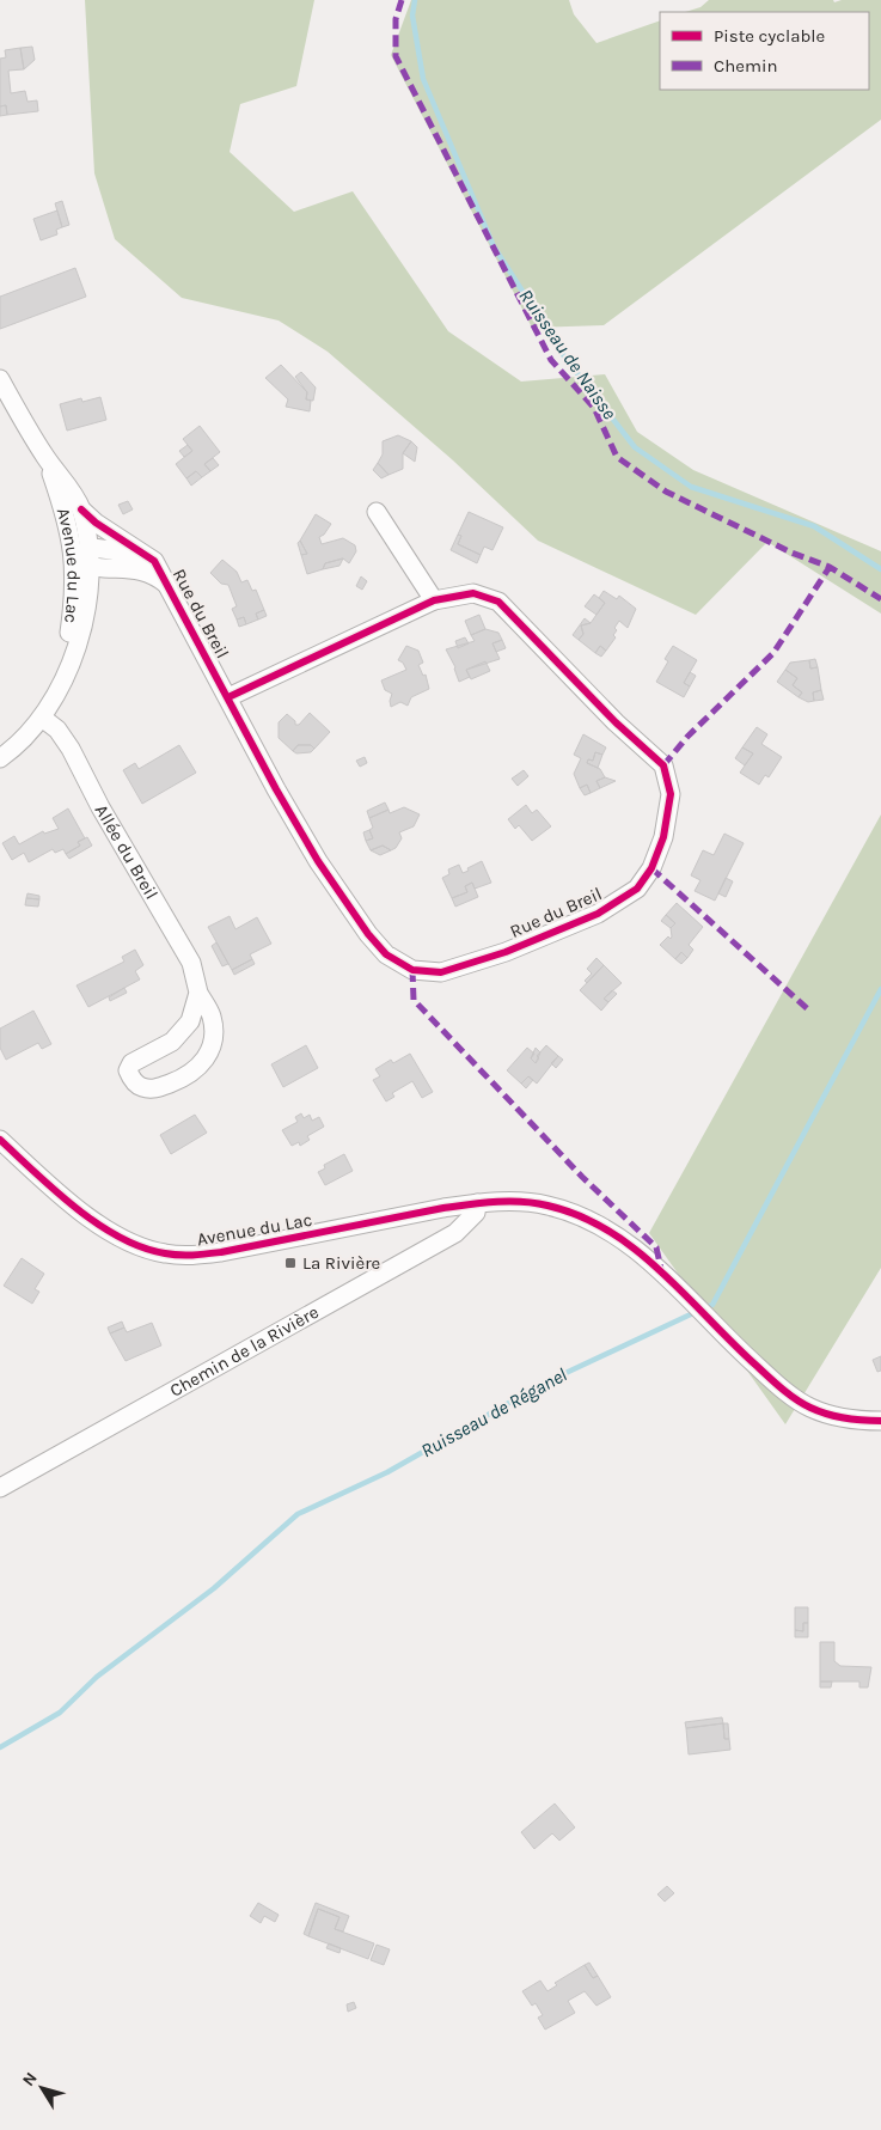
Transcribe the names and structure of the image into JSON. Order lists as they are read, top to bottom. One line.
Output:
{"streets":{"street":["Avenue du Lac","Rue du Breil","Allée du Breil","Chemin de la Rivière"]},"crossings":[["Avenue du Lac","Rue du Breil"],["Avenue du Lac","Allée du Breil"],["Avenue du Lac","Chemin de la Rivière"]],"water":["Ruisseau de Naisse","Ruisseau de Réganel"],"places":{"transit":["La Rivière"]},"legend":["Piste cyclable","Chemin"],"north":"top left"}
